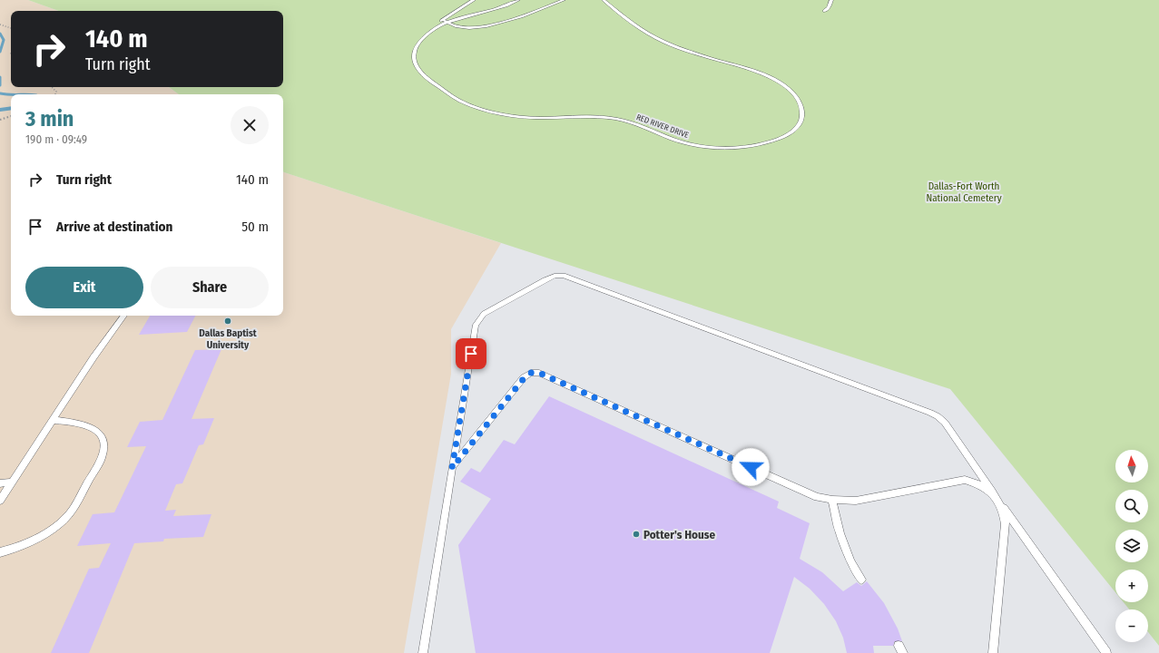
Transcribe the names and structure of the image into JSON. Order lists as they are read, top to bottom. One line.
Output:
{"streets":{"lane":["RED RIVER DRIVE"]},"parks":["Dallas-Fort Worth National Cemetery"],"places":["Dallas Baptist University","Potter's House"],"north":"top","page":{"turn":["140 m","Turn right"],"heading":["3 min","190 m · 09:49"],"list":[{"name":"Turn right","value":"140 m"},{"name":"Arrive at destination","value":"50 m"}],"buttons":["Exit","Share"],"map_buttons":["+","−"]}}
